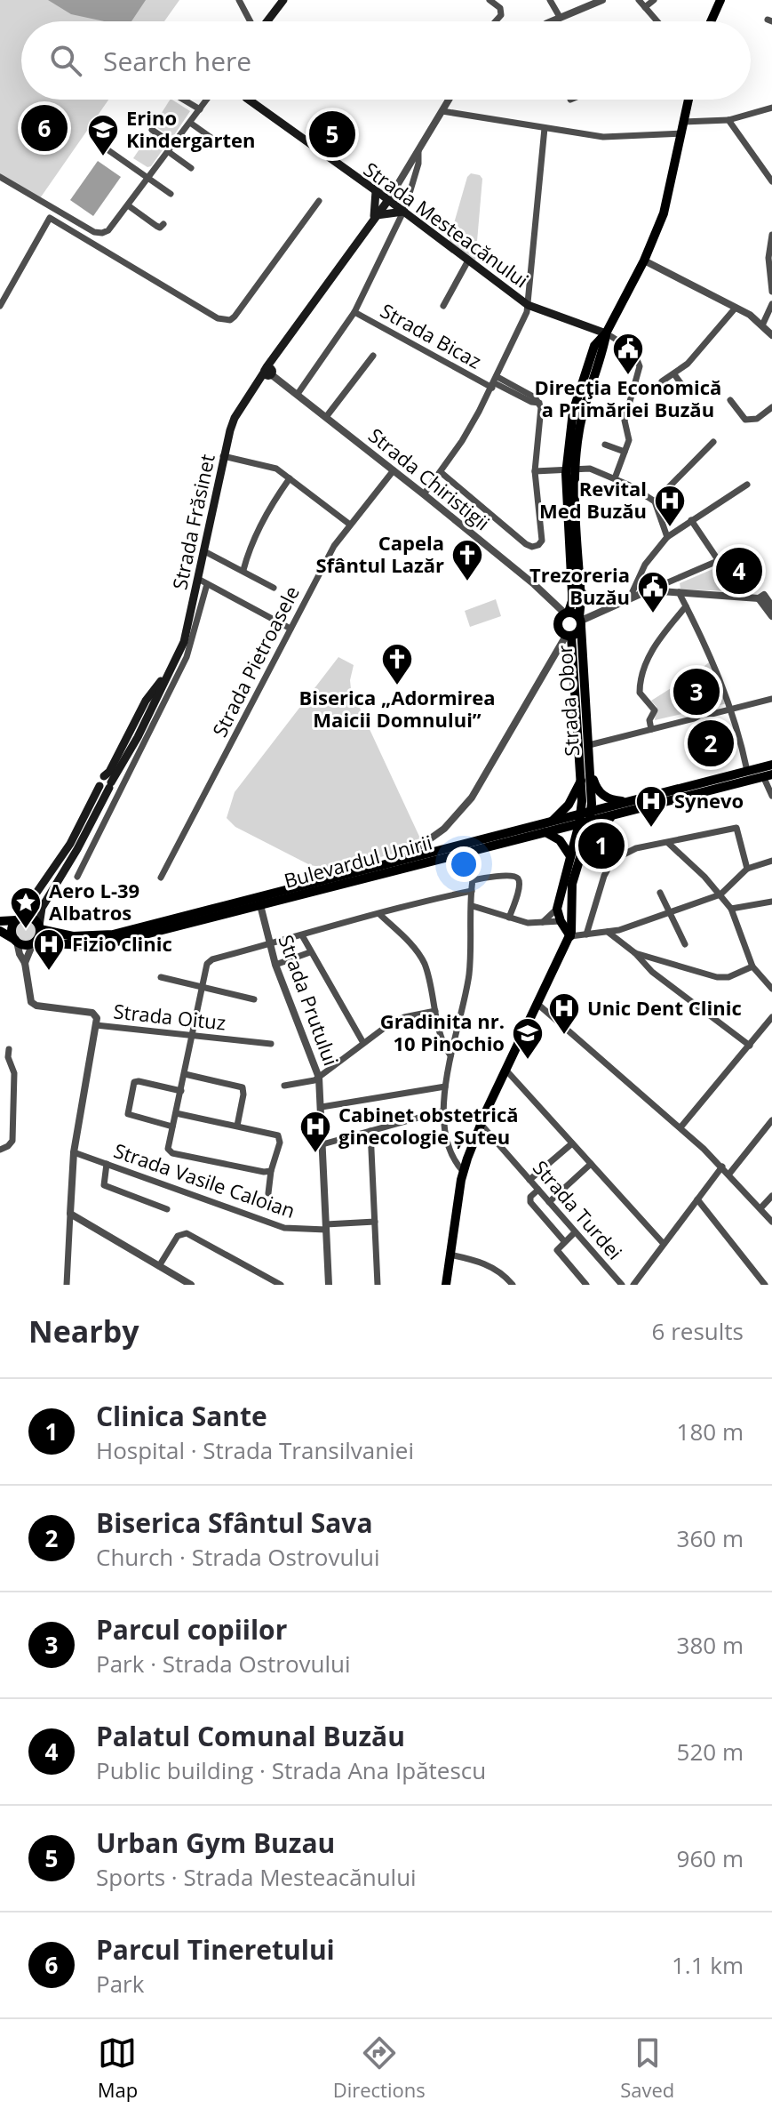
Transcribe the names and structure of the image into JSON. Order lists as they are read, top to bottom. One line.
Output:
{"streets":{"main road":["Strada Mesteacănului","Strada Frăsinet","Strada Obor","Bulevardul Unirii"],"street":["Strada Bicaz","Strada Chiristigii","Strada Pietroasele","Strada Prutului","Strada Oituz","Strada Vasile Caloian","Strada Turdei"]},"crossings":[["Strada Mesteacănului","Strada Frăsinet"],["Strada Mesteacănului","Strada Obor"],["Strada Chiristigii","Strada Frăsinet"],["Strada Chiristigii","Strada Pietroasele"],["Strada Chiristigii","Strada Obor"],["Strada Frăsinet","Bulevardul Unirii"],["Strada Frăsinet","Strada Oituz"],["Strada Obor","Bulevardul Unirii"],["Bulevardul Unirii","Strada Prutului"],["Bulevardul Unirii","Strada Oituz"],["Strada Prutului","Strada Vasile Caloian"]],"places":{"school or university":["Erino Kindergarten","Gradinita nr. 10 Pinochio"],"public building":["Direcţia Economică a Primăriei Buzău","Trezoreria Buzău"],"hospital":["Revital Med Buzău","Synevo","Fizio clinic","Unic Dent Clinic","Cabinet obstetrică ginecologie Șuteu"],"church":["Capela Sfântul Lazăr","Biserica „Adormirea Maicii Domnului”"],"place":["Aero L-39 Albatros"]},"page":{"search":"Search here","pins":["6","5","4","3","2","1"],"heading":["Nearby","6 results"],"list":[{"mark":"1","name":"Clinica Sante","note":"Hospital · Strada Transilvaniei","value":"180 m"},{"mark":"2","name":"Biserica Sfântul Sava","note":"Church · Strada Ostrovului","value":"360 m"},{"mark":"3","name":"Parcul copiilor","note":"Park · Strada Ostrovului","value":"380 m"},{"mark":"4","name":"Palatul Comunal Buzău","note":"Public building · Strada Ana Ipătescu","value":"520 m"},{"mark":"5","name":"Urban Gym Buzau","note":"Sports · Strada Mesteacănului","value":"960 m"},{"mark":"6","name":"Parcul Tineretului","note":"Park","value":"1.1 km"}],"nav":["Map","Directions","Saved"]}}
